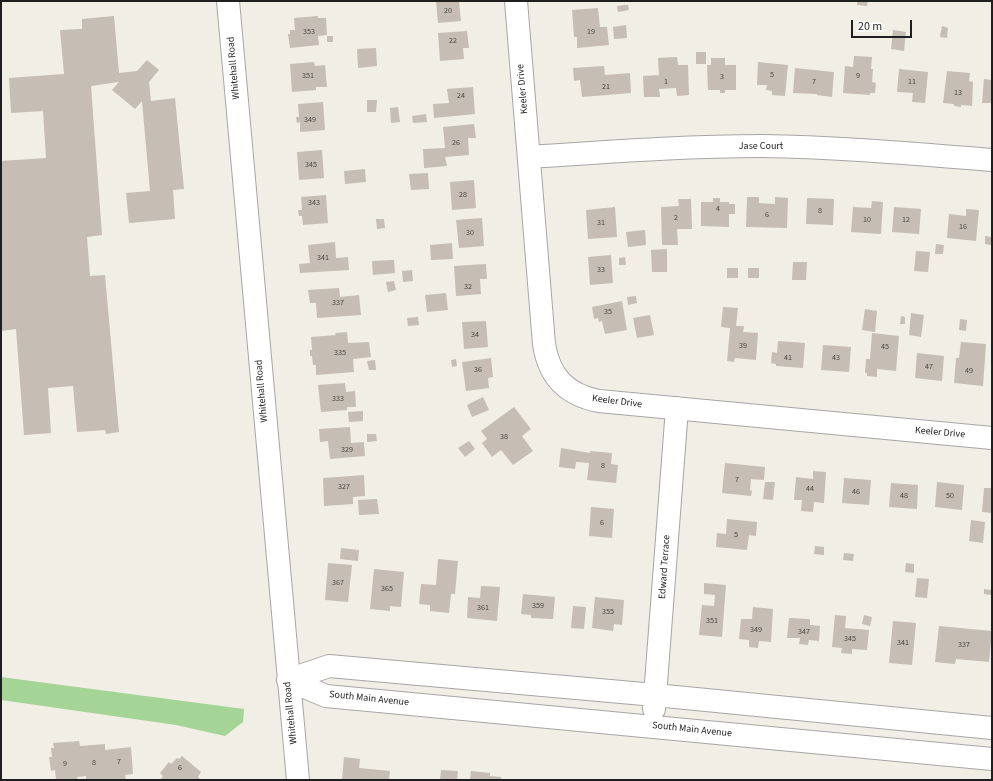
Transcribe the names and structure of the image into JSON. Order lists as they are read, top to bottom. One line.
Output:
{"streets":{"street":["Whitehall Road","Keeler Drive","Jase Court","Edward Terrace","South Main Avenue"]},"crossings":[["Whitehall Road","South Main Avenue"],["Keeler Drive","Jase Court"],["Keeler Drive","Edward Terrace"],["Edward Terrace","South Main Avenue"]],"house_numbers":["20","353","19","22","5","351","9","3","1","7","11","21","13","24","349","26","345","28","343","4","8","6","2","10","12","31","16","30","341","33","32","337","35","34","39","45","335","41","43","47","36","49","333","38","329","8","7","327","44","46","48","50","6","5","367","365","359","361","355","351","349","347","345","341","337","7","8","9","6"],"scale_bar":"20 m"}
